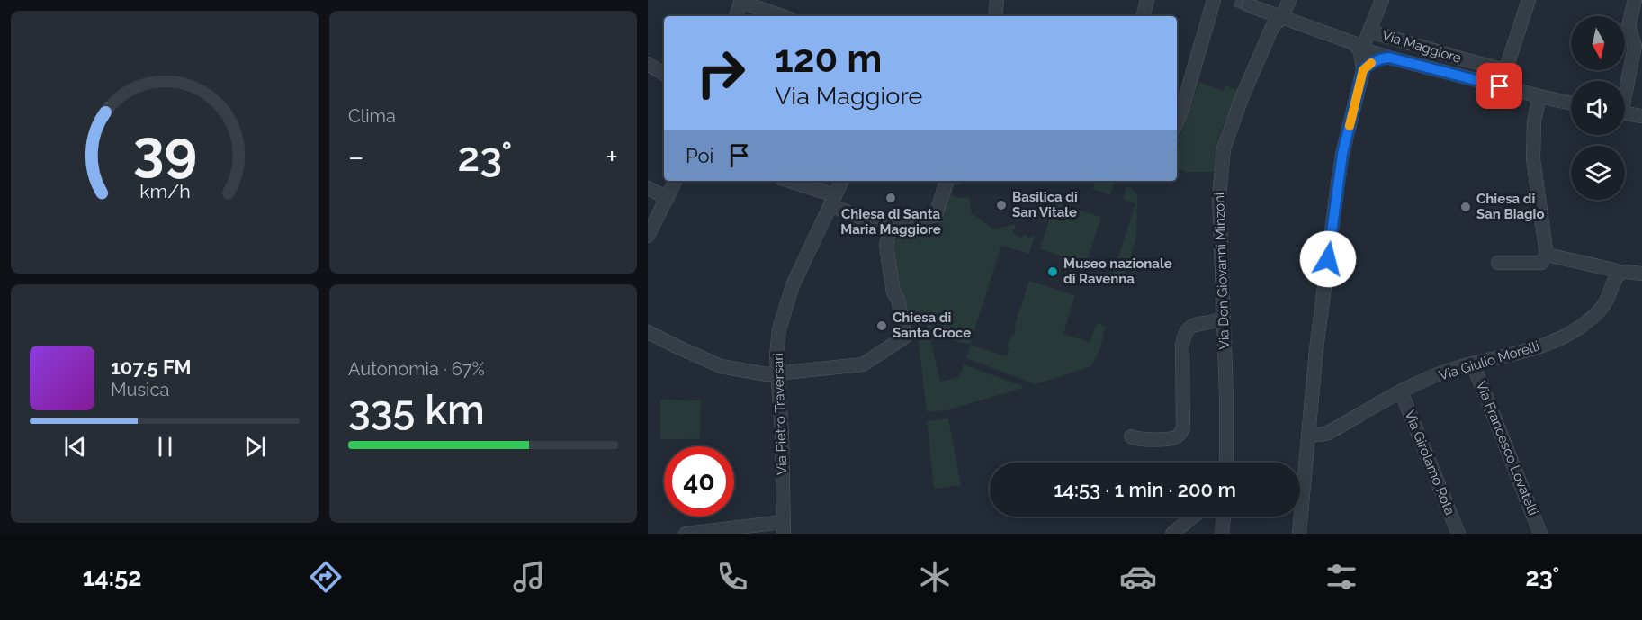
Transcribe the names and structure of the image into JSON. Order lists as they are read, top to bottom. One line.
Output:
{"streets":{"street":["Via Maggiore","Via Don Giovanni Minzoni","Via Giulio Morelli","Via Pietro Traversari","Via Francesco Lovatelli","Via Girolamo Rota"]},"crossings":[["Via Maggiore","Via Don Giovanni Minzoni"],["Via Giulio Morelli","Via Francesco Lovatelli"],["Via Giulio Morelli","Via Girolamo Rota"]],"places":["Chiesa di Santa Maria Maggiore","Basilica di San Vitale","Chiesa di San Biagio","Museo nazionale di Ravenna","Chiesa di Santa Croce"],"north":"bottom","page":{"tile":["Clima",["Autonomia · 67%","335 km"]],"turn":["120 m","Via Maggiore"],"then":"Poi","heat":["−","23°","+"],"song":["107.5 FM","Musica"],"limit":"40","trip":"14:53 · 1 min · 200 m","tabs":["14:52","23°"],"gauge":["39","km/h"]}}
